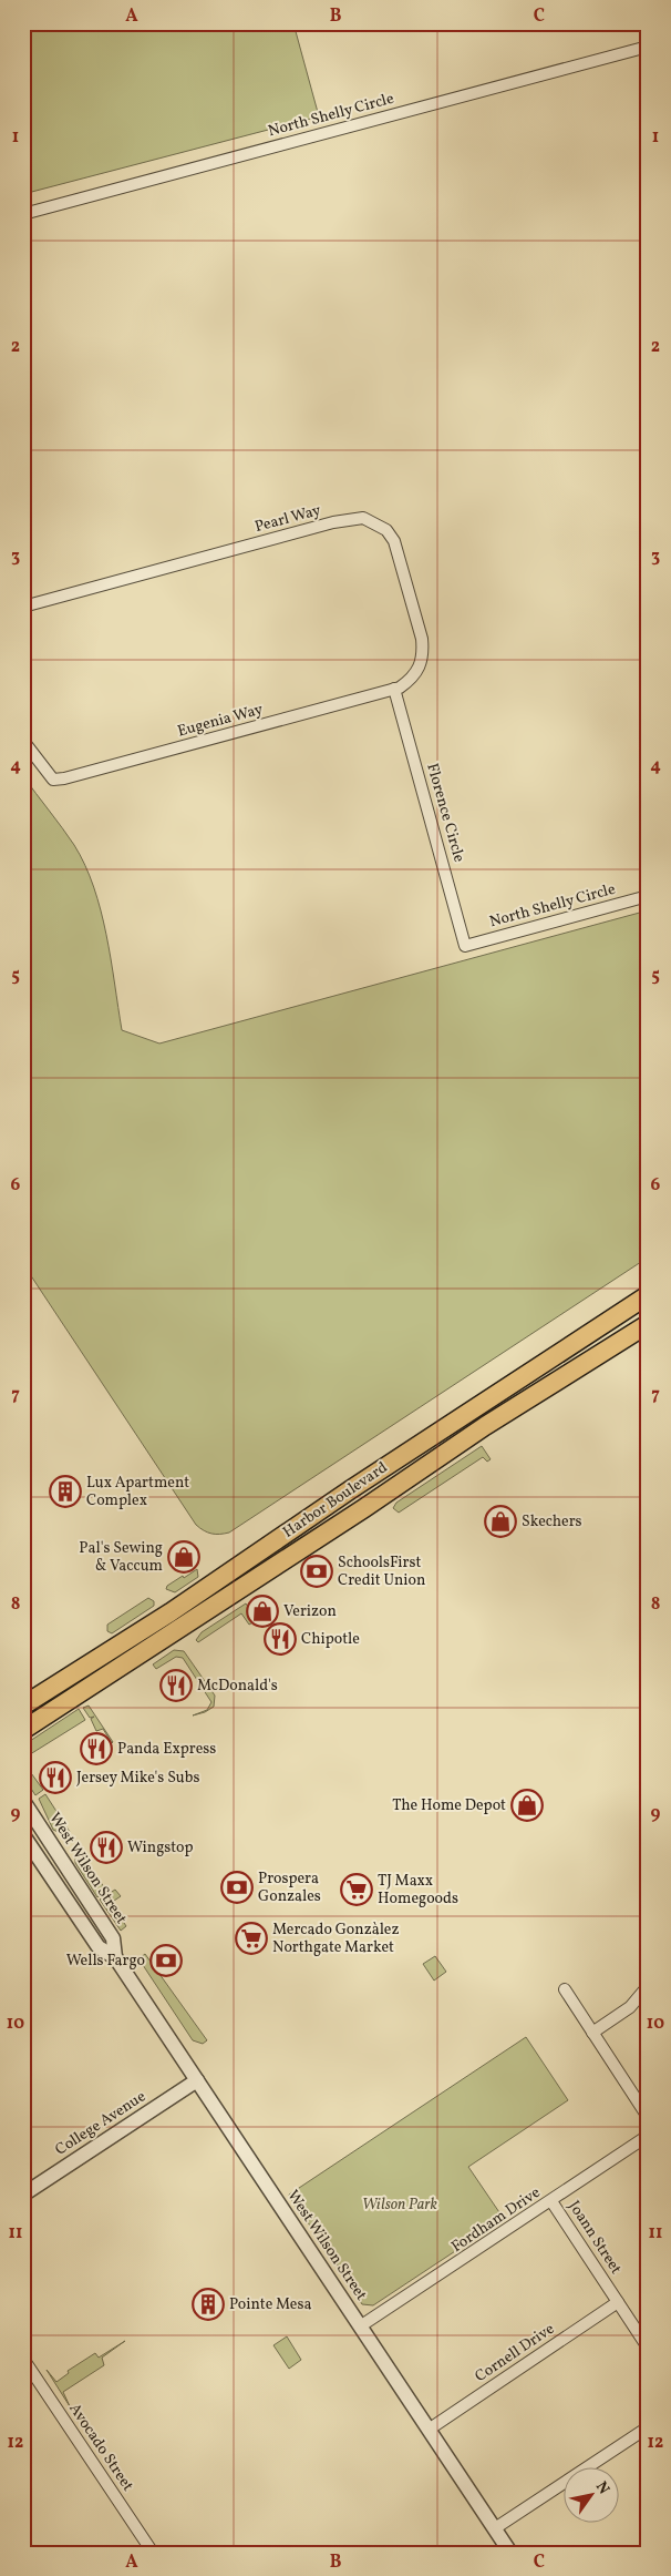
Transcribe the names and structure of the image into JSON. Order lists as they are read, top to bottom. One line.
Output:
{"streets":{"main road":["Harbor Boulevard"],"street":["North Shelly Circle","Pearl Way","Eugenia Way","Florence Circle","West Wilson Street","College Avenue","Fordham Drive","Joann Street","Cornell Drive","Avocado Street"]},"crossings":[["North Shelly Circle","Florence Circle"],["Pearl Way","Eugenia Way"],["Pearl Way","Florence Circle"],["Eugenia Way","Florence Circle"],["West Wilson Street","College Avenue"],["West Wilson Street","Fordham Drive"],["West Wilson Street","Cornell Drive"],["Fordham Drive","Joann Street"],["Joann Street","Cornell Drive"]],"parks":["Wilson Park"],"places":{"building":["Lux Apartment Complex","Pointe Mesa"],"shop":["Skechers","Pal's Sewing & Vaccum","Verizon","The Home Depot"],"bank":["SchoolsFirst Credit Union","Prospera Gonzales","Wells Fargo"],"restaurant":["Chipotle","McDonald's","Panda Express","Jersey Mike's Subs","Wingstop"],"supermarket":["TJ Maxx Homegoods","Mercado Gonzàlez Northgate Market"]},"north":"top right","grid":{"columns":["A","B","C"],"rows":["1","2","3","4","5","6","7","8","9","10","11","12"]}}
